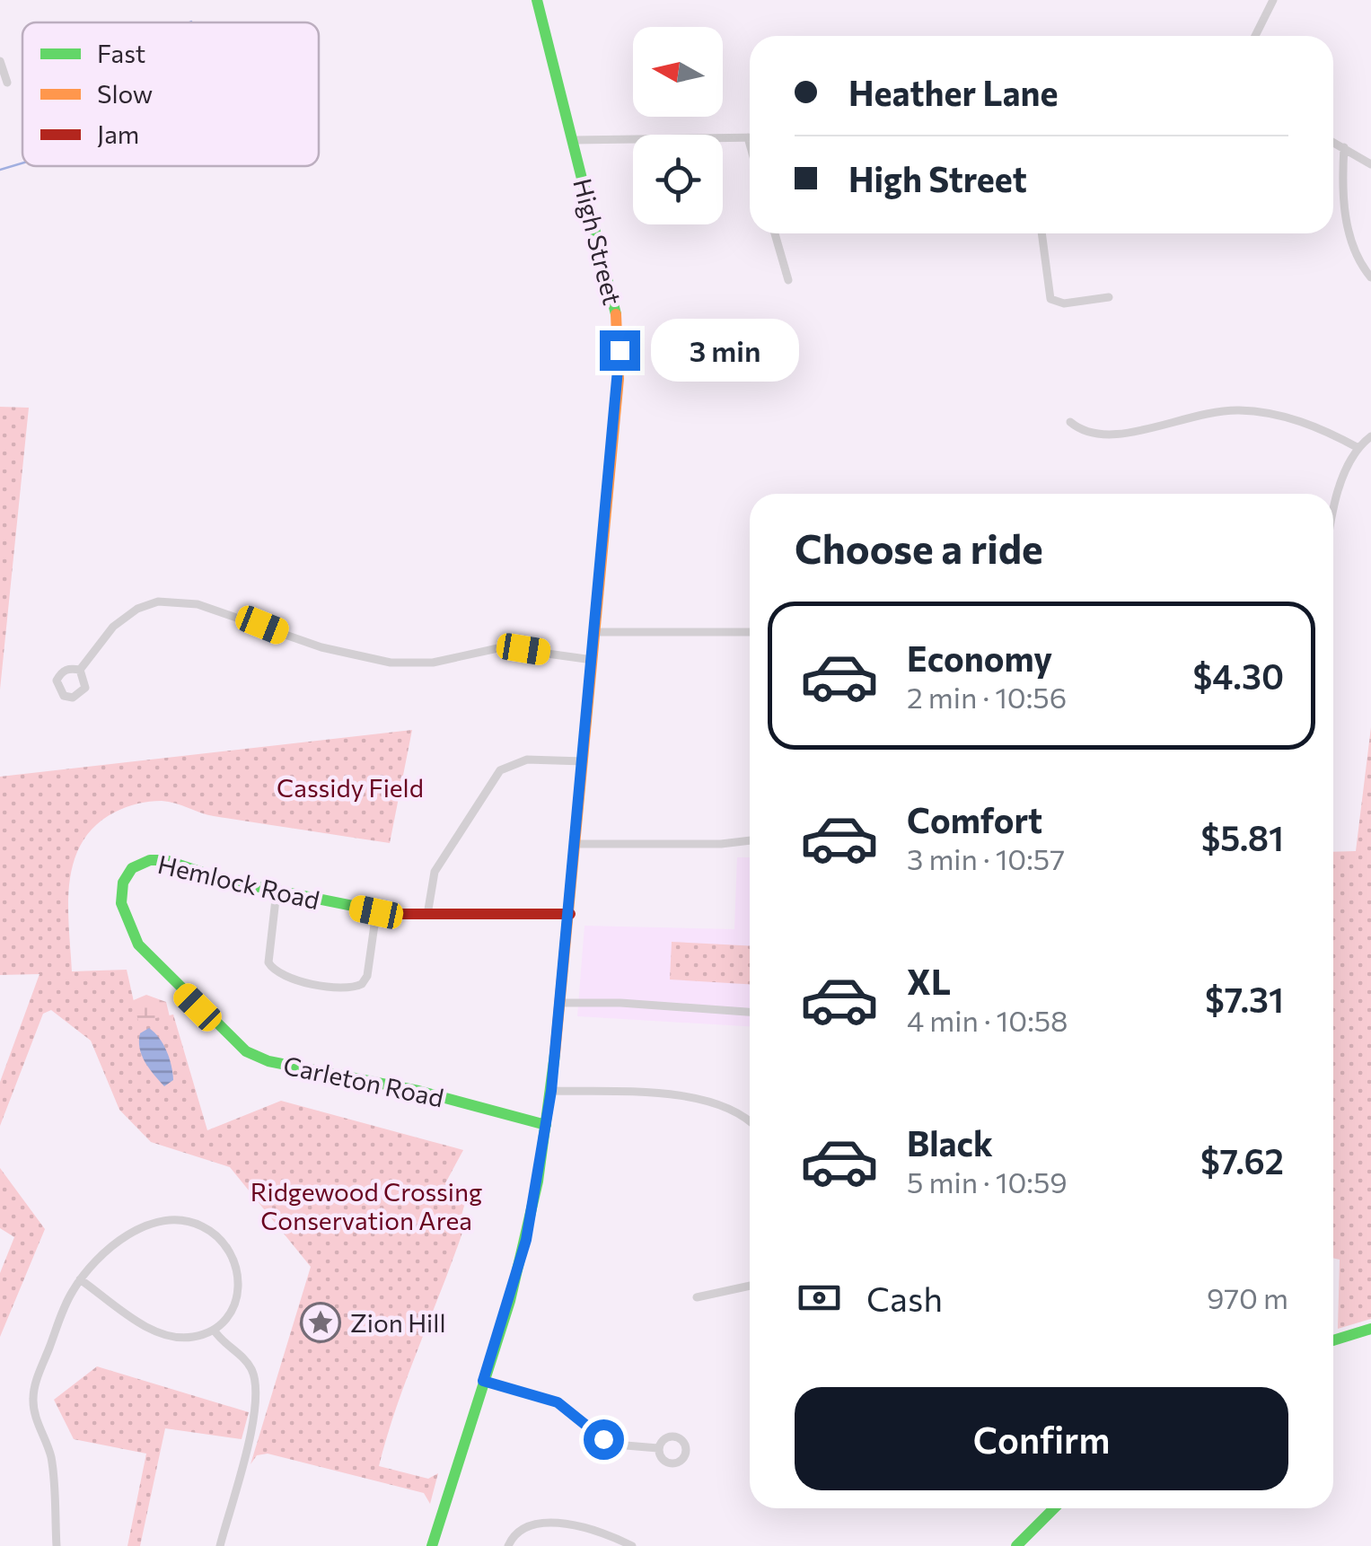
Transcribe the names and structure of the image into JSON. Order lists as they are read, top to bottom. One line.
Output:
{"streets":{"main road":["High Street","Hemlock Road","Carleton Road"]},"crossings":[["High Street","Hemlock Road"],["High Street","Carleton Road"],["Hemlock Road","Carleton Road"]],"parks":["Cassidy Field","Ridgewood Crossing Conservation Area"],"places":{"place":["Zion Hill"]},"legend":["Fast","Slow","Jam"],"north":"left","page":{"banner":["Heather Lane","High Street"],"bubble":"3 min","heading":"Choose a ride","list":[{"name":"Economy","note":"2 min · 10:56","value":"$4.30"},{"name":"Comfort","note":"3 min · 10:57","value":"$5.81"},{"name":"XL","note":"4 min · 10:58","value":"$7.31"},{"name":"Black","note":"5 min · 10:59","value":"$7.62"}],"pay":["Cash","970 m"],"buttons":"Confirm"}}
